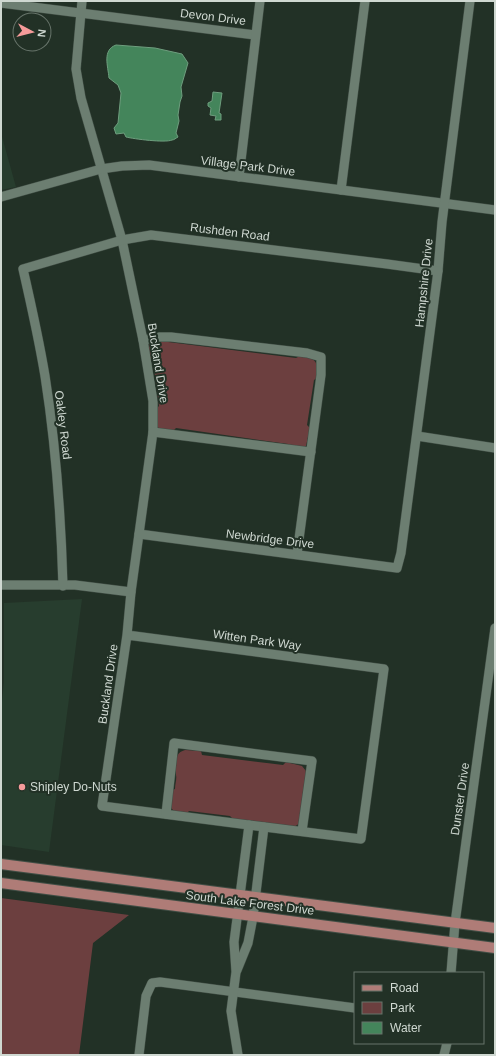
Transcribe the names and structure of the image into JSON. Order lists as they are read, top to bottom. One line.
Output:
{"streets":{"main road":["South Lake Forest Drive"],"street":["Devon Drive","Village Park Drive","Rushden Road","Hampshire Drive","Buckland Drive","Oakley Road","Newbridge Drive","Witten Park Way","Dunster Drive"]},"crossings":[["Devon Drive","Buckland Drive"],["Village Park Drive","Hampshire Drive"],["Village Park Drive","Buckland Drive"],["Rushden Road","Hampshire Drive"],["Rushden Road","Buckland Drive"],["Rushden Road","Oakley Road"],["Hampshire Drive","Newbridge Drive"],["Buckland Drive","Newbridge Drive"],["Buckland Drive","Witten Park Way"],["Dunster Drive","South Lake Forest Drive"]],"places":["Shipley Do-Nuts"],"legend":["Road","Park","Water"],"north":"right"}
